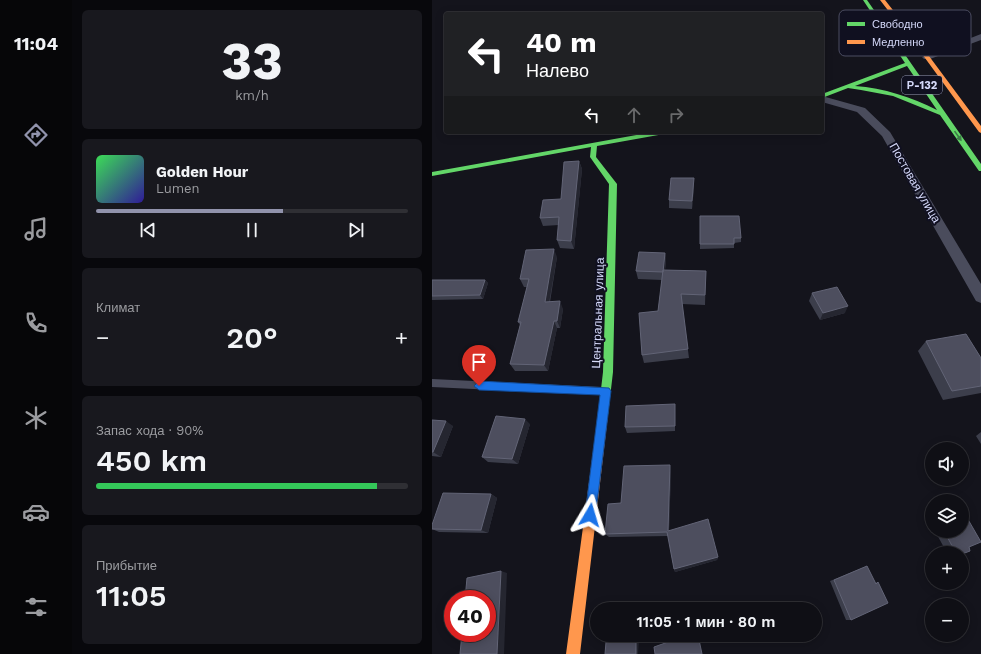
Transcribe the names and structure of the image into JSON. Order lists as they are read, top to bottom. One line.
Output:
{"streets":{"main road":["Р-132","Центральная улица"],"street":["Постовая улица"]},"legend":["Свободно","Медленно"],"page":{"tabs":"11:04","tile":[["33","km/h"],"Климат",["Запас хода · 90%","450 km"],["Прибытие","11:05"]],"turn":["40 m","Налево"],"song":["Golden Hour","Lumen"],"heat":["−","20°","+"],"map_buttons":["+","−"],"limit":"40","trip":"11:05 · 1 мин · 80 m"}}
